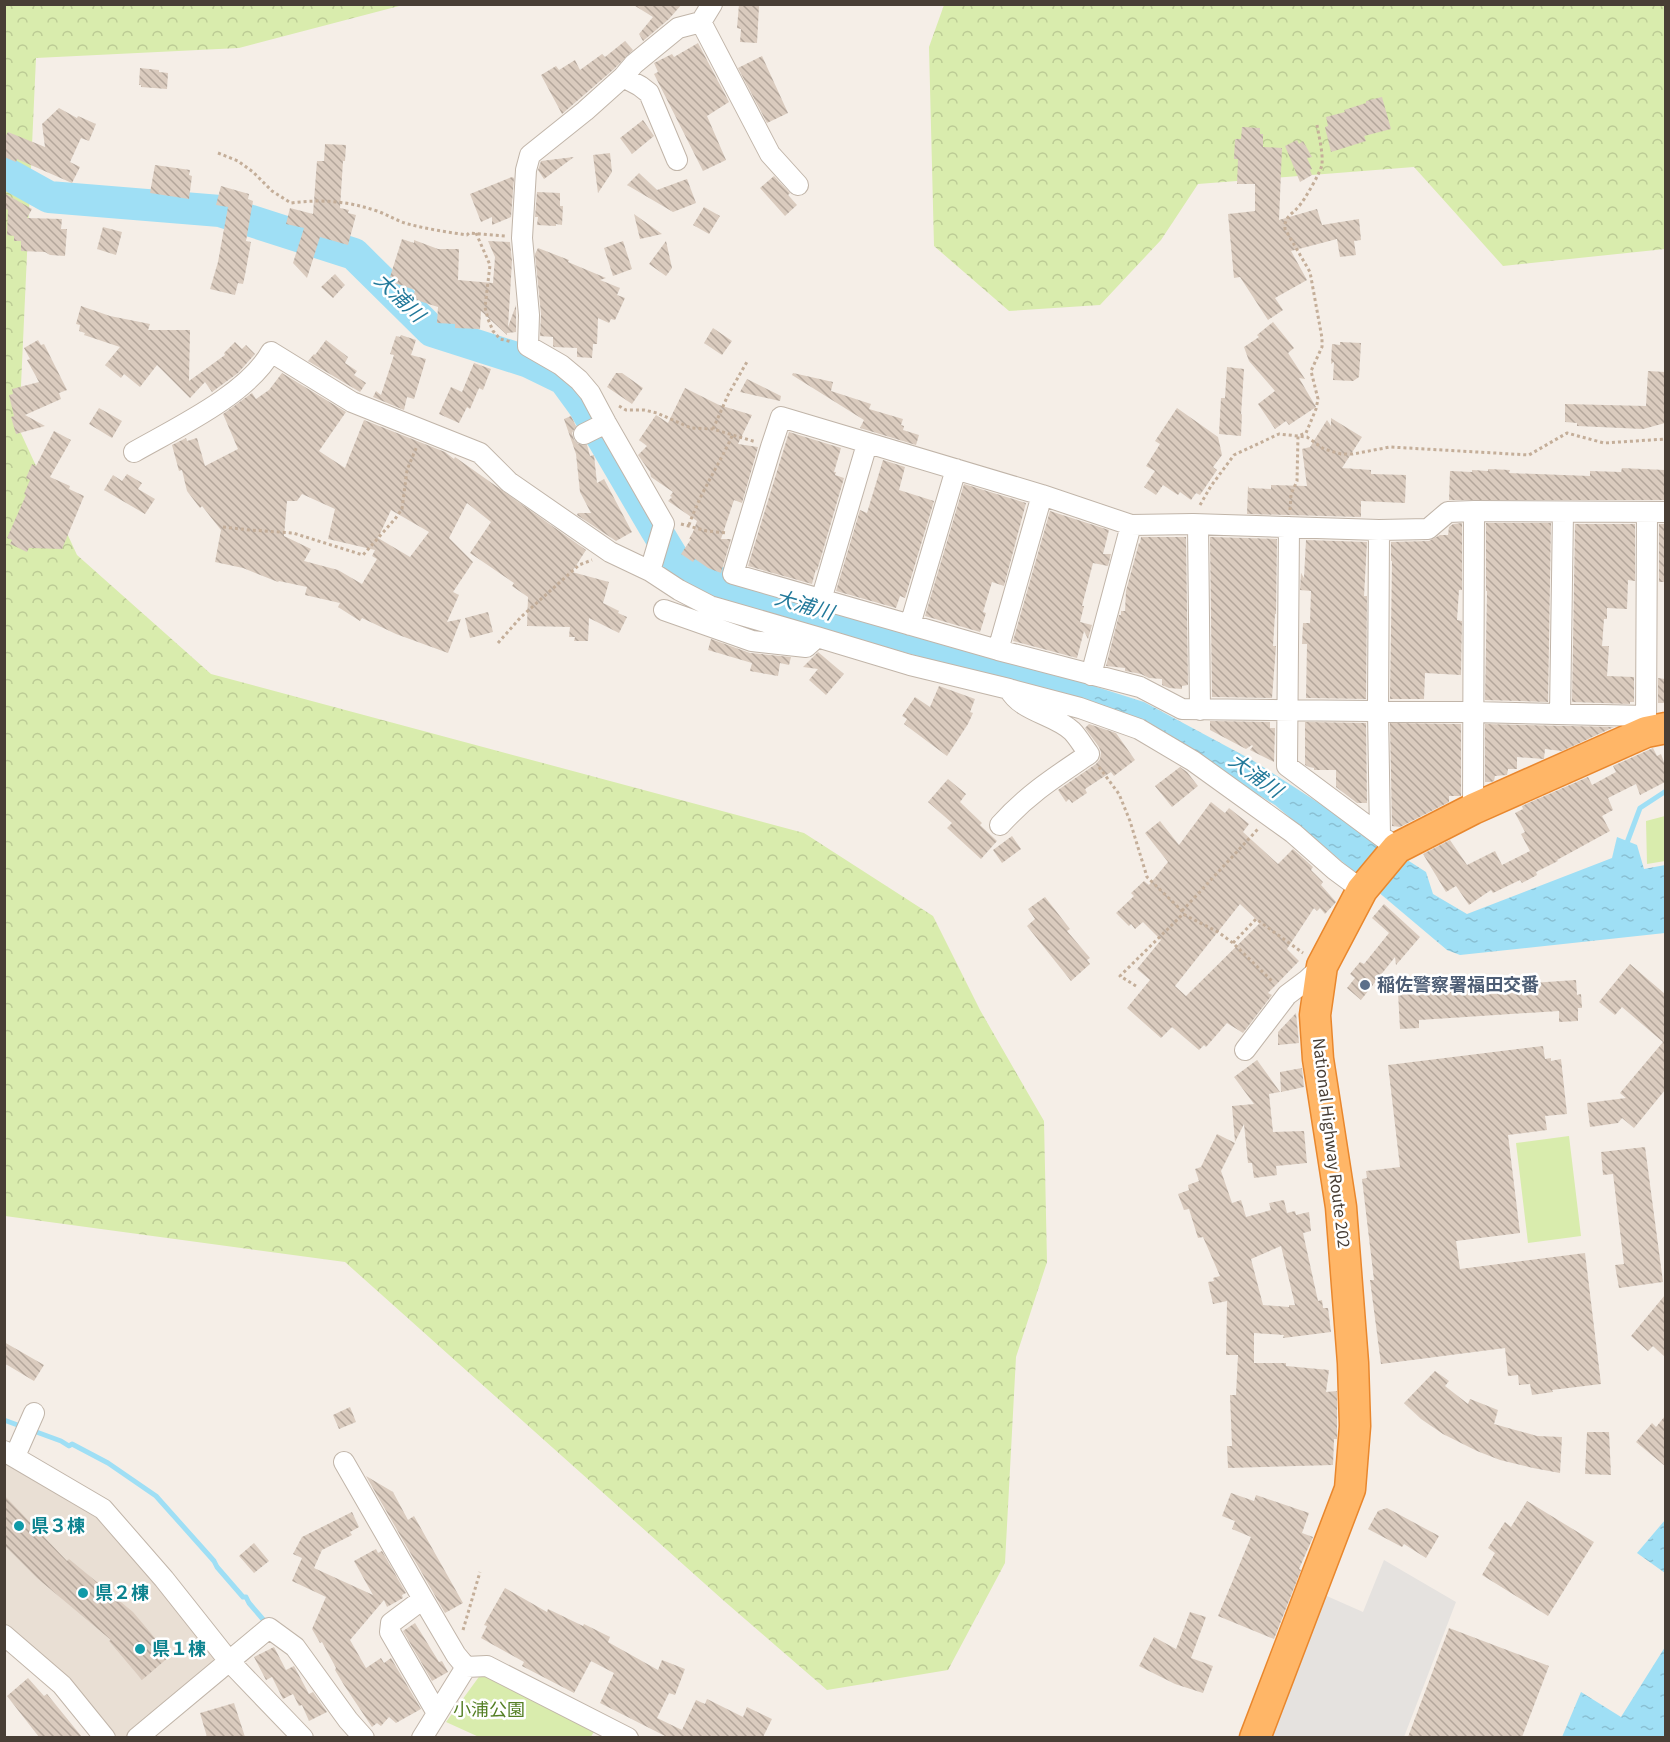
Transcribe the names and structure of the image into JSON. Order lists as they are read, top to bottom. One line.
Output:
{"streets":{"highway":["National Highway Route 202"]},"water":["大浦川"],"parks":["小浦公園"],"places":["稲佐警察署福田交番","県３棟","県２棟","県１棟"]}
